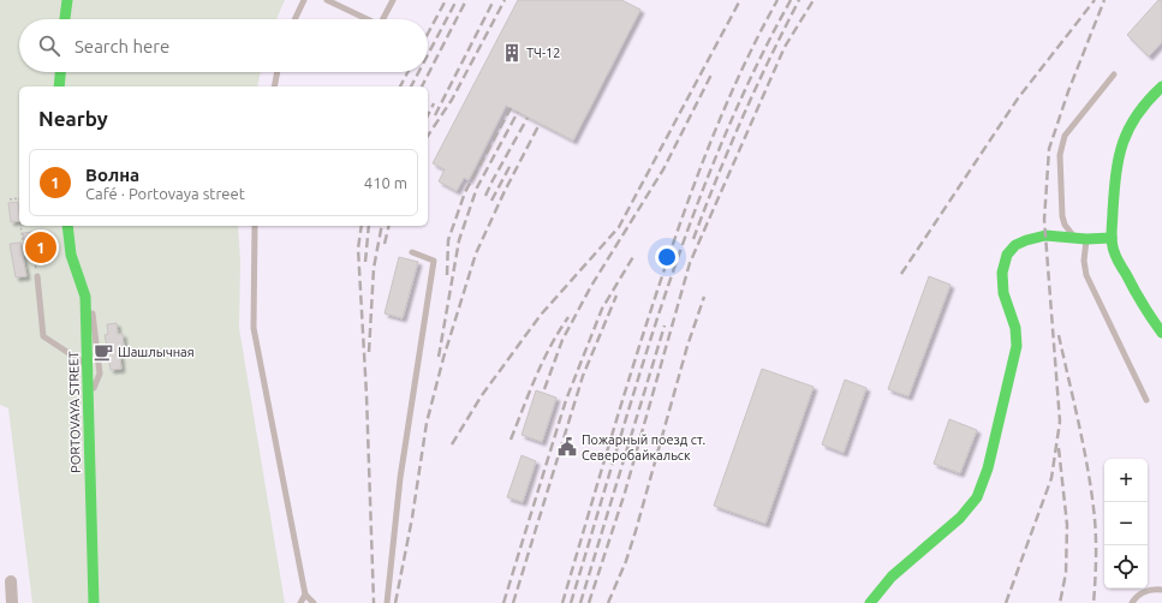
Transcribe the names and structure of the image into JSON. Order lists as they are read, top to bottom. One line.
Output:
{"streets":{"street":["PORTOVAYA STREET"]},"places":{"building":["ТЧ-12"],"cafe":["Шашлычная"],"public building":["Пожарный поезд ст. Северобайкальск"]},"page":{"search":"Search here","heading":"Nearby","list":[{"mark":"1","name":"Волна","note":"Café · Portovaya street","value":"410 m"}],"pins":"1","map_buttons":["+","−"]}}
